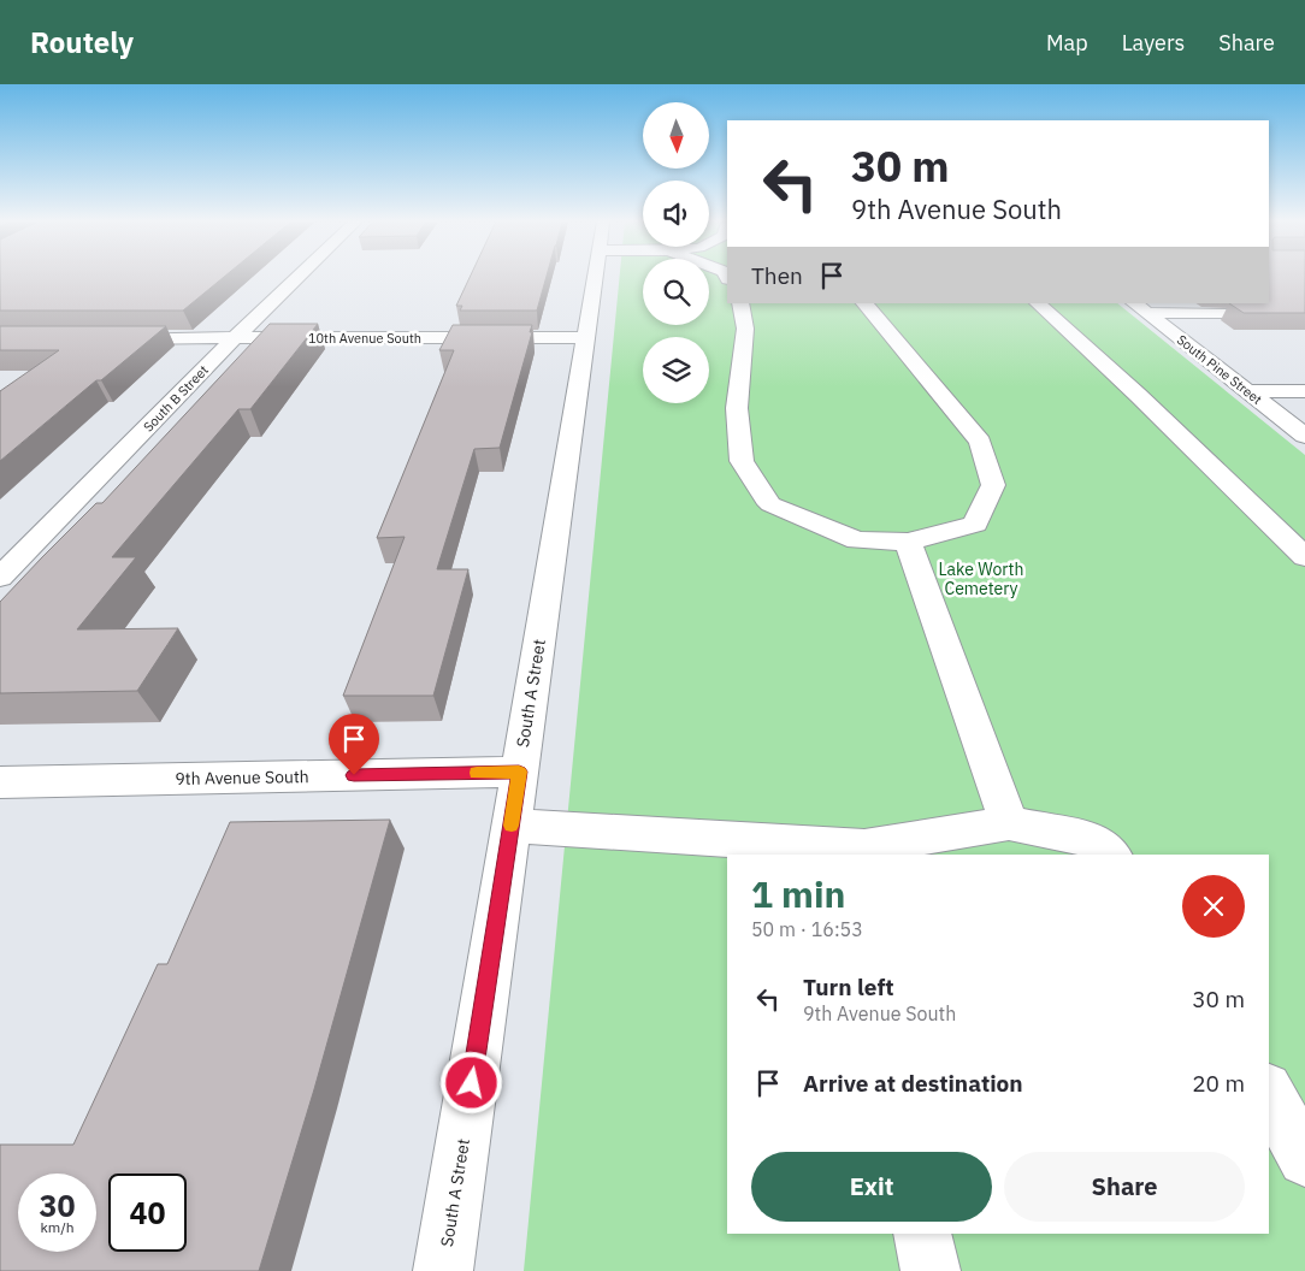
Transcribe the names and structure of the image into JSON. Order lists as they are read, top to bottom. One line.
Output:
{"streets":{"street":["10th Avenue South","South Pine Street","South B Street","South A Street","9th Avenue South"]},"crossings":[["10th Avenue South","South B Street"],["10th Avenue South","South A Street"],["South A Street","9th Avenue South"]],"parks":["Lake Worth Cemetery"],"north":"bottom","page":{"header":"Routely","nav":["Map","Layers","Share"],"turn":["30 m","9th Avenue South"],"then":"Then","heading":["1 min","50 m · 16:53"],"list":[{"name":"Turn left","note":"9th Avenue South","value":"30 m"},{"name":"Arrive at destination","value":"20 m"}],"buttons":["Exit","Share"],"speed":"30 km/h","limit":"40"}}
